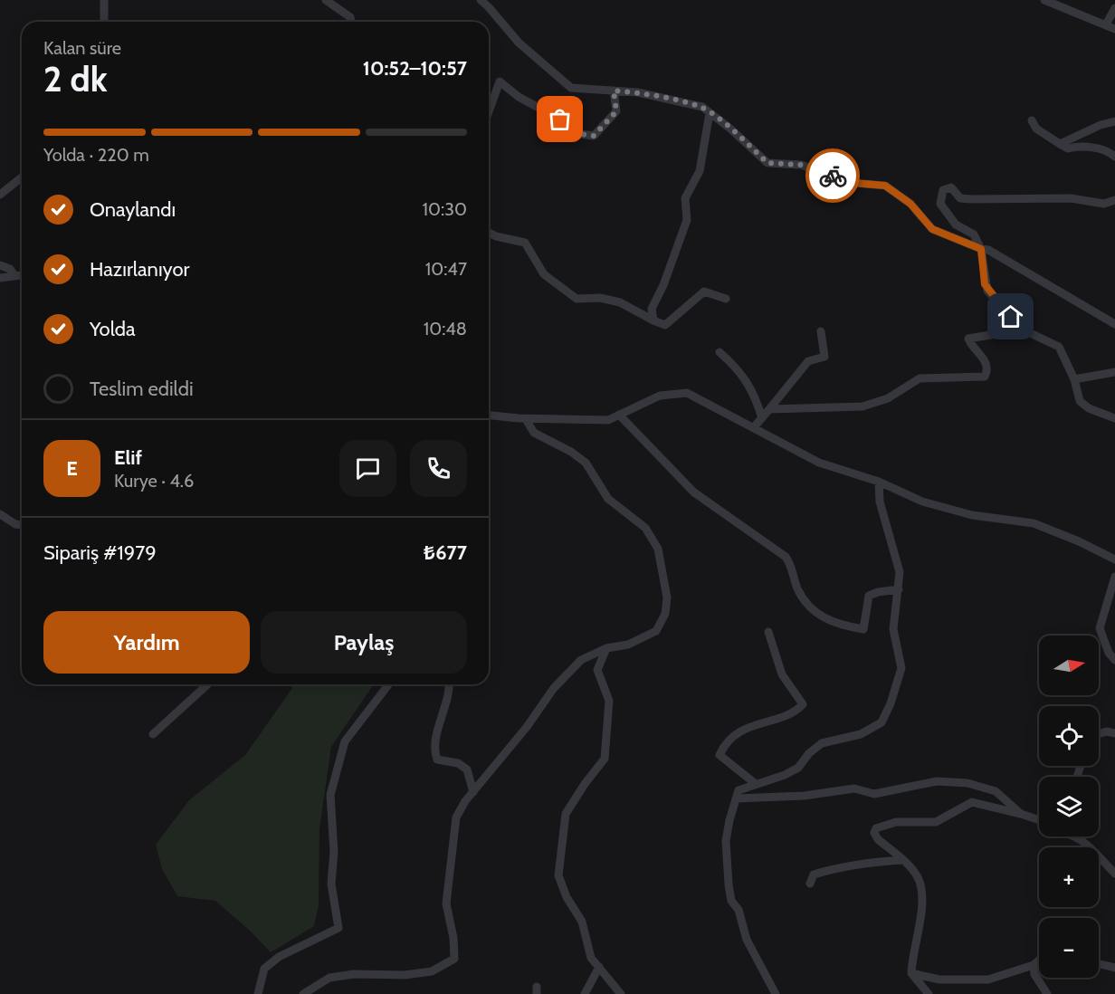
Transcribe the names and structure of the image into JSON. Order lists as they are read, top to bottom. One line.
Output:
{"north":"right","page":{"heading":["2 dk","Kalan süre","10:52–10:57"],"panel":["Elif","Kurye · 4.6","Sipariş #1979","₺677"],"bar":"Yolda · 220 m","list":[["Onaylandı","10:30"],["Hazırlanıyor","10:47"],["Yolda","10:48"],"Teslim edildi"],"round":"E","buttons":["Yardım","Paylaş"],"map_buttons":["+","−"]}}
